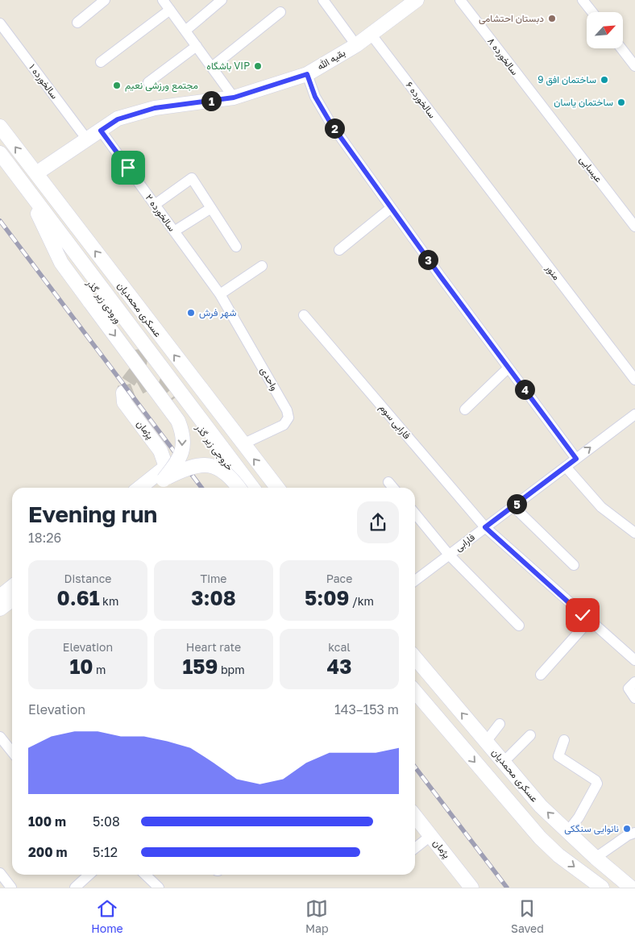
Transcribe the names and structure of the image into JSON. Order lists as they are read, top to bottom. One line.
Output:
{"streets":{"main road":["بقیه الله","ورودی زیر گذر","عسکری محمدیان","پژمان","خروجی زیر گذر"],"street":["سالخورده ۸","سالخورده ۱","سالخورده ۶","عیسایی","سالخورده ۲","منور","واحدی","فارابی سوم","فارابی"]},"crossings":[["سالخورده ۸","عیسایی"],["بقیه الله","سالخورده ۱"],["بقیه الله","سالخورده ۶"],["بقیه الله","سالخورده ۲"],["بقیه الله","عسکری محمدیان"],["سالخورده ۶","منور"],["سالخورده ۲","واحدی"],["ورودی زیر گذر","عسکری محمدیان"],["عسکری محمدیان","واحدی"],["فارابی سوم","فارابی"]],"places":["دبستان احتشامی","باشگاه VIP","ساختمان افق 9","مجتمع ورزشی نعیم","ساختمان یاسان","شهر فرش","نانوایی سنگکی"],"north":"top right","page":{"pins":["1","2","3","4","5"],"heading":["Evening run","18:26"],"stats":[["Distance","0.61 km"],["Time","3:08"],["Pace","5:09 /km"],["Elevation","10 m"],["Heart rate","159 bpm"],["kcal","43"]],"chart":["Elevation","143–153 m"],"list":[{"name":"100 m","note":"5:08"},{"name":"200 m","note":"5:12"}],"tabs":["Home","Map","Saved"]}}
